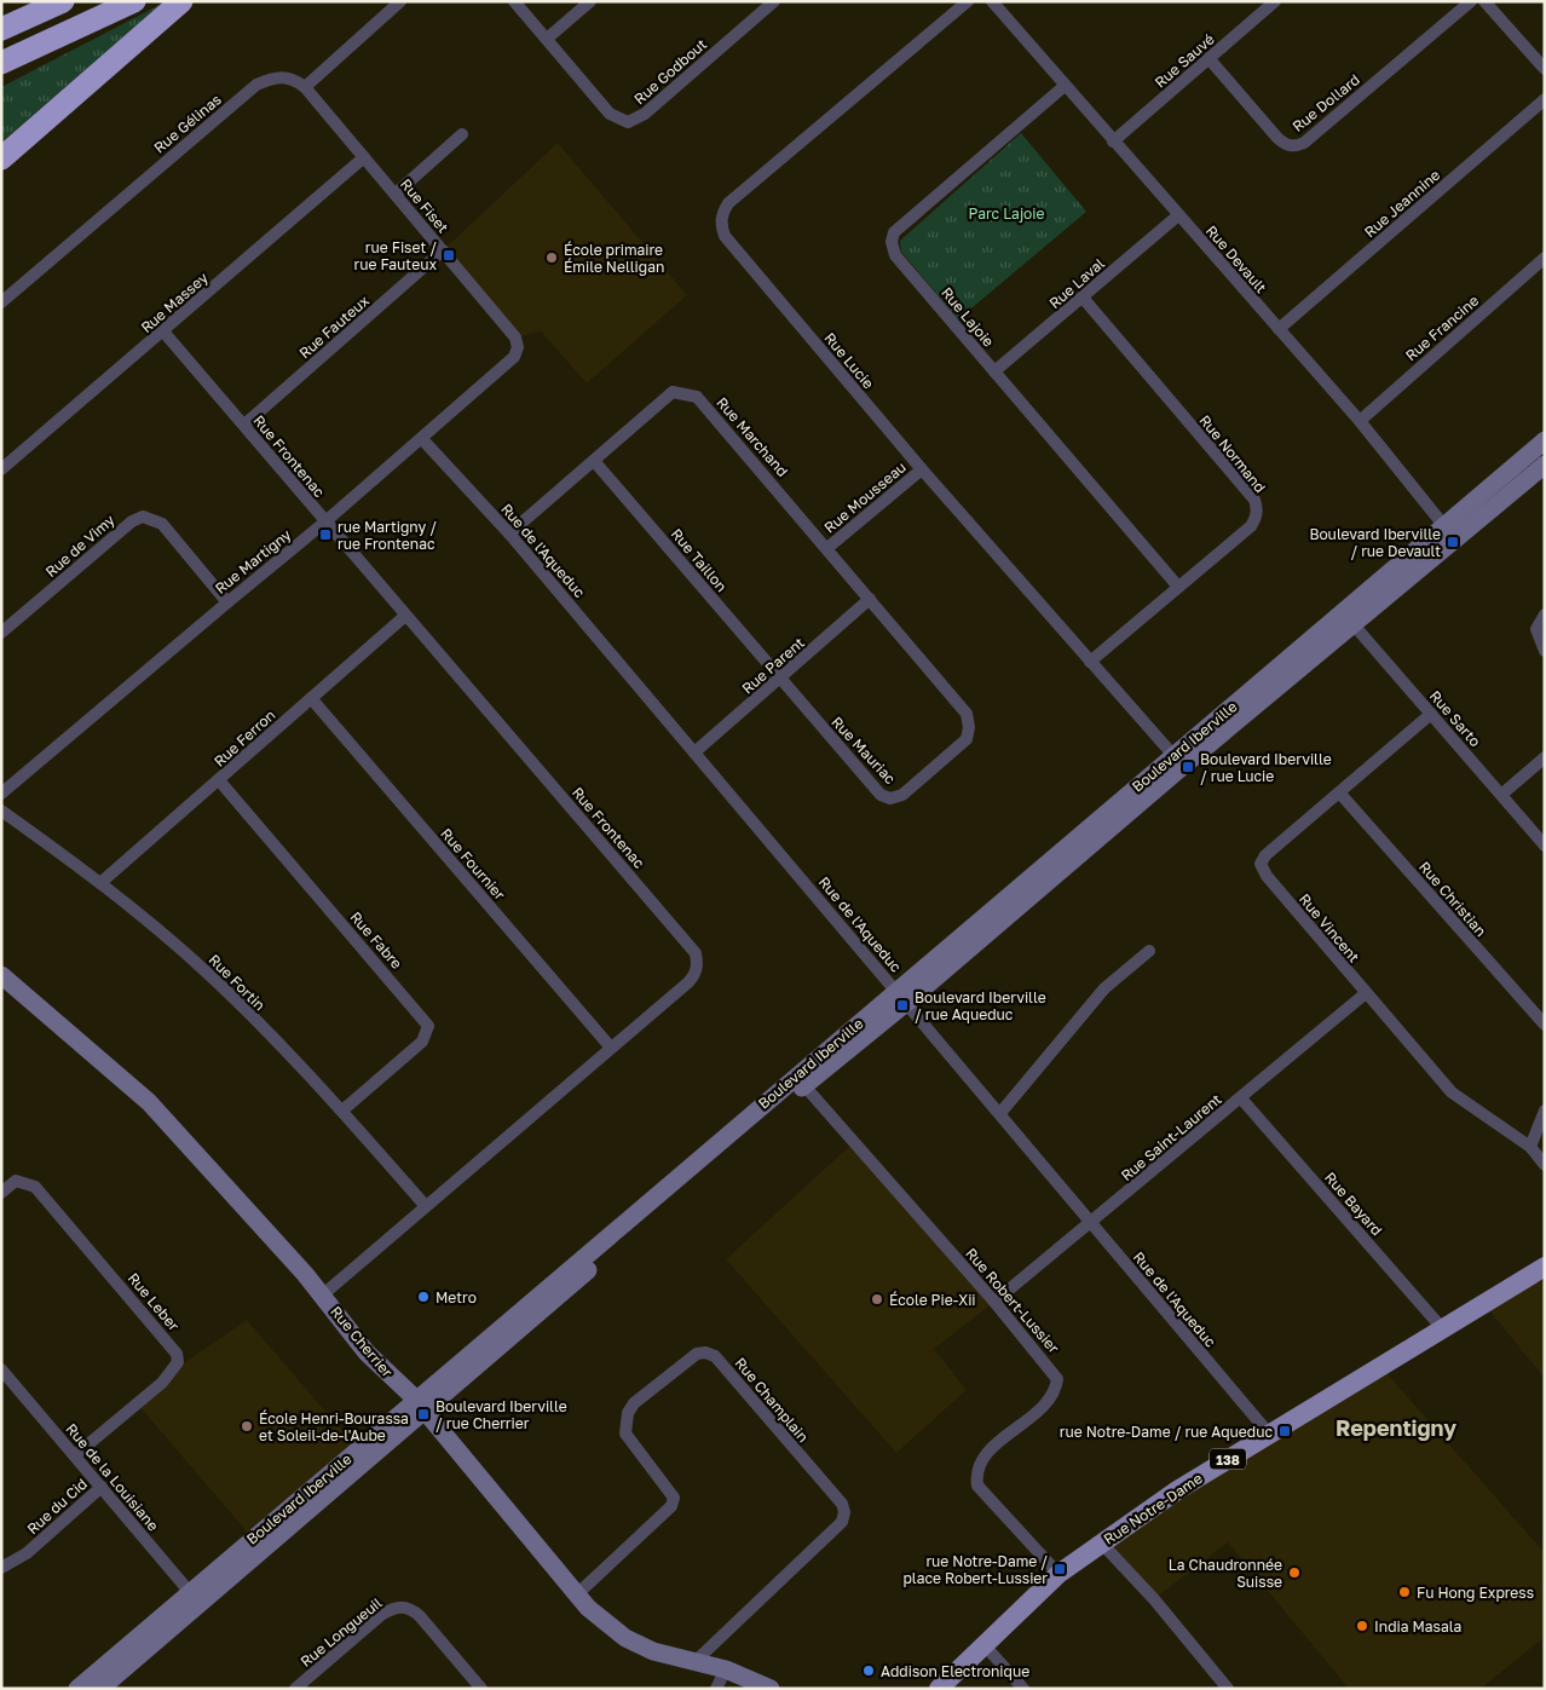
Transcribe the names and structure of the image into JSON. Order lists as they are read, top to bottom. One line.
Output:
{"streets":{"main road":["138","Rue Notre-Dame"],"street":["Rue Sauvé","Rue Godbout","Rue Dollard","Rue Gélinas","Rue Jeannine","Rue Fiset","Rue Devault","Rue Laval","Rue Massey","Rue Lajoie","Rue Fauteux","Rue Francine","Rue Lucie","Rue Marchand","Rue Normand","Rue Frontenac","Rue Mousseau","Rue de Vimy","Rue de l'Aqueduc","Rue Taillon","Rue Martigny","Rue Parent","Rue Sarto","Rue Ferron","Boulevard Iberville","Rue Mauriac","Rue Fournier","Rue Christian","Rue Vincent","Rue Fabre","Rue Fortin","Rue Saint-Laurent","Rue Bayard","Rue Robert-Lussier","Rue Leber","Rue Cherrier","Rue Champlain","Rue de la Louisiane","Rue du Cid","Rue Longueuil"]},"crossings":[["Rue Sauvé","Rue Dollard"],["Rue Sauvé","Rue Devault"],["Rue Gélinas","Rue Fiset"],["Rue Jeannine","Rue Devault"],["Rue Fiset","Rue Massey"],["Rue Fiset","Rue Fauteux"],["Rue Fiset","Rue Martigny"],["Rue Devault","Rue Laval"],["Rue Devault","Rue Lajoie"],["Rue Devault","Rue Francine"],["Rue Devault","Boulevard Iberville"],["Rue Laval","Rue Lajoie"],["Rue Laval","Rue Normand"],["Rue Massey","Rue Frontenac"],["Rue Lajoie","Rue Normand"],["Rue Fauteux","Rue Frontenac"],["Rue Lucie","Rue Normand"],["Rue Lucie","Rue Mousseau"],["Rue Lucie","Boulevard Iberville"],["Rue Marchand","Rue Mousseau"],["Rue Marchand","Rue de l'Aqueduc"],["Rue Marchand","Rue Taillon"],["Rue Marchand","Rue Parent"],["Rue Marchand","Rue Mauriac"],["Rue Frontenac","Rue Martigny"],["Rue Frontenac","Rue Ferron"],["Rue Frontenac","Rue Fournier"],["Rue Frontenac","Rue Fortin"],["Rue Frontenac","Rue Cherrier"],["Rue de Vimy","Rue Martigny"],["Rue de l'Aqueduc","Rue Martigny"],["Rue de l'Aqueduc","Rue Parent"],["Rue de l'Aqueduc","Boulevard Iberville"],["Rue de l'Aqueduc","Rue Saint-Laurent"],["Rue de l'Aqueduc","Rue Notre-Dame"],["Rue Taillon","Rue Parent"],["Rue Taillon","Rue Mauriac"],["Rue Parent","Rue Mauriac"],["Rue Sarto","Boulevard Iberville"],["Rue Sarto","Rue Vincent"],["Rue Ferron","Rue Fournier"],["Rue Ferron","Rue Fabre"],["Rue Ferron","Rue Fortin"],["Boulevard Iberville","Rue Robert-Lussier"],["Boulevard Iberville","Rue Cherrier"],["Boulevard Iberville","Rue de la Louisiane"],["Rue Christian","Rue Vincent"],["Rue Vincent","Rue Saint-Laurent"],["Rue Fabre","Rue Fortin"],["Rue Saint-Laurent","Rue Bayard"],["Rue Saint-Laurent","Rue Robert-Lussier"],["Rue Bayard","Rue Notre-Dame"],["Rue Robert-Lussier","Rue Notre-Dame"],["Rue Leber","Rue de la Louisiane"],["Rue Cherrier","Rue Champlain"],["Rue de la Louisiane","Rue du Cid"]],"districts":["Repentigny"],"parks":["Parc Lajoie"],"places":{"transit":["rue Fiset / rue Fauteux","rue Martigny / rue Frontenac","Boulevard Iberville / rue Devault","Boulevard Iberville / rue Lucie","Boulevard Iberville / rue Aqueduc","Boulevard Iberville / rue Cherrier","rue Notre-Dame / rue Aqueduc","rue Notre-Dame / place Robert-Lussier"],"other":["École primaire Émile Nelligan","Metro","École Pie-Xii","École Henri-Bourassa et Soleil-de-l'Aube","La Chaudronnée Suisse","Fu Hong Express","India Masala","Addison Electronique"]}}
